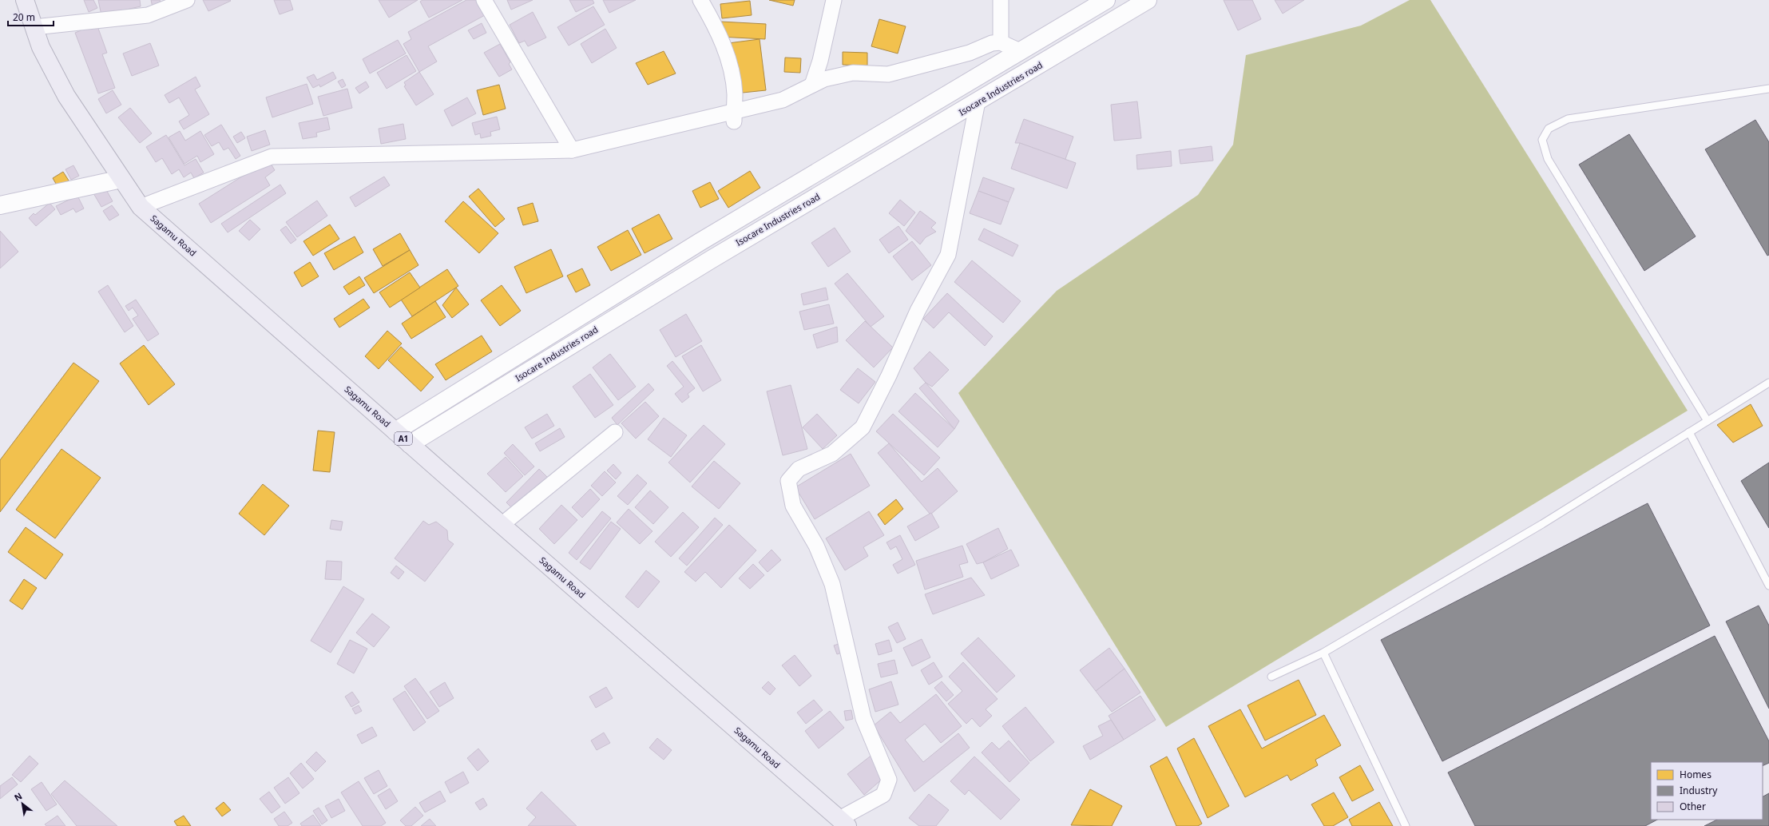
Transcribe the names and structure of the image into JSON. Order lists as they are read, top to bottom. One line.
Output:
{"streets":{"highway":["Sagamu Road","A1"],"street":["Isocare Industries road"]},"crossings":[["Isocare Industries road","Sagamu Road"]],"legend":["Homes","Industry","Other"],"scale_bar":"20 m","north":"top left"}
